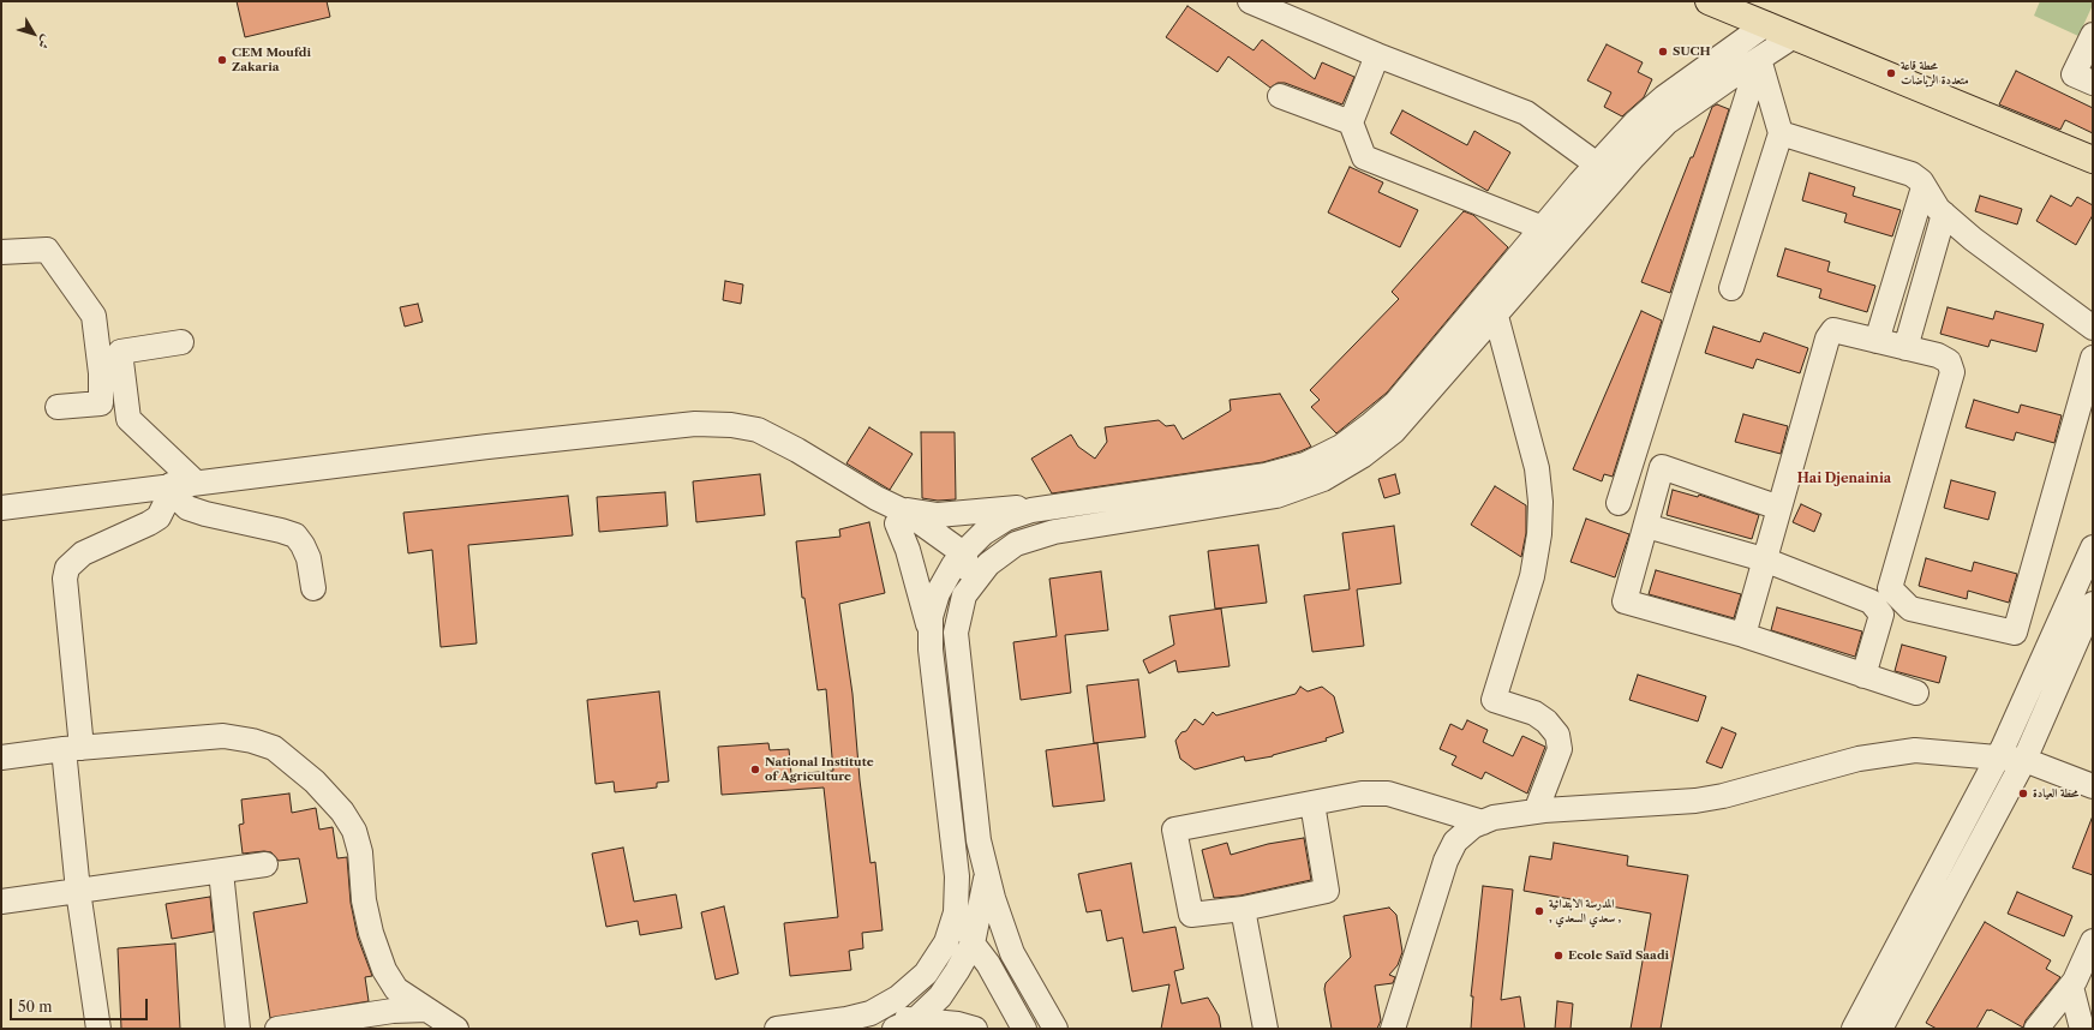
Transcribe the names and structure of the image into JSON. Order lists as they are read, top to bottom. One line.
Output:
{"districts":["Hai Djenainia"],"places":["SUCH","CEM Moufdi Zakaria","محطة قاعة متعددة الرياضات","National Institute of Agriculture","محطة العيادة","المدرسة الابتدائية , سعدي السعدي ,","Ecole Saïd Saadi"],"scale_bar":"50 m","north":"bottom right"}
